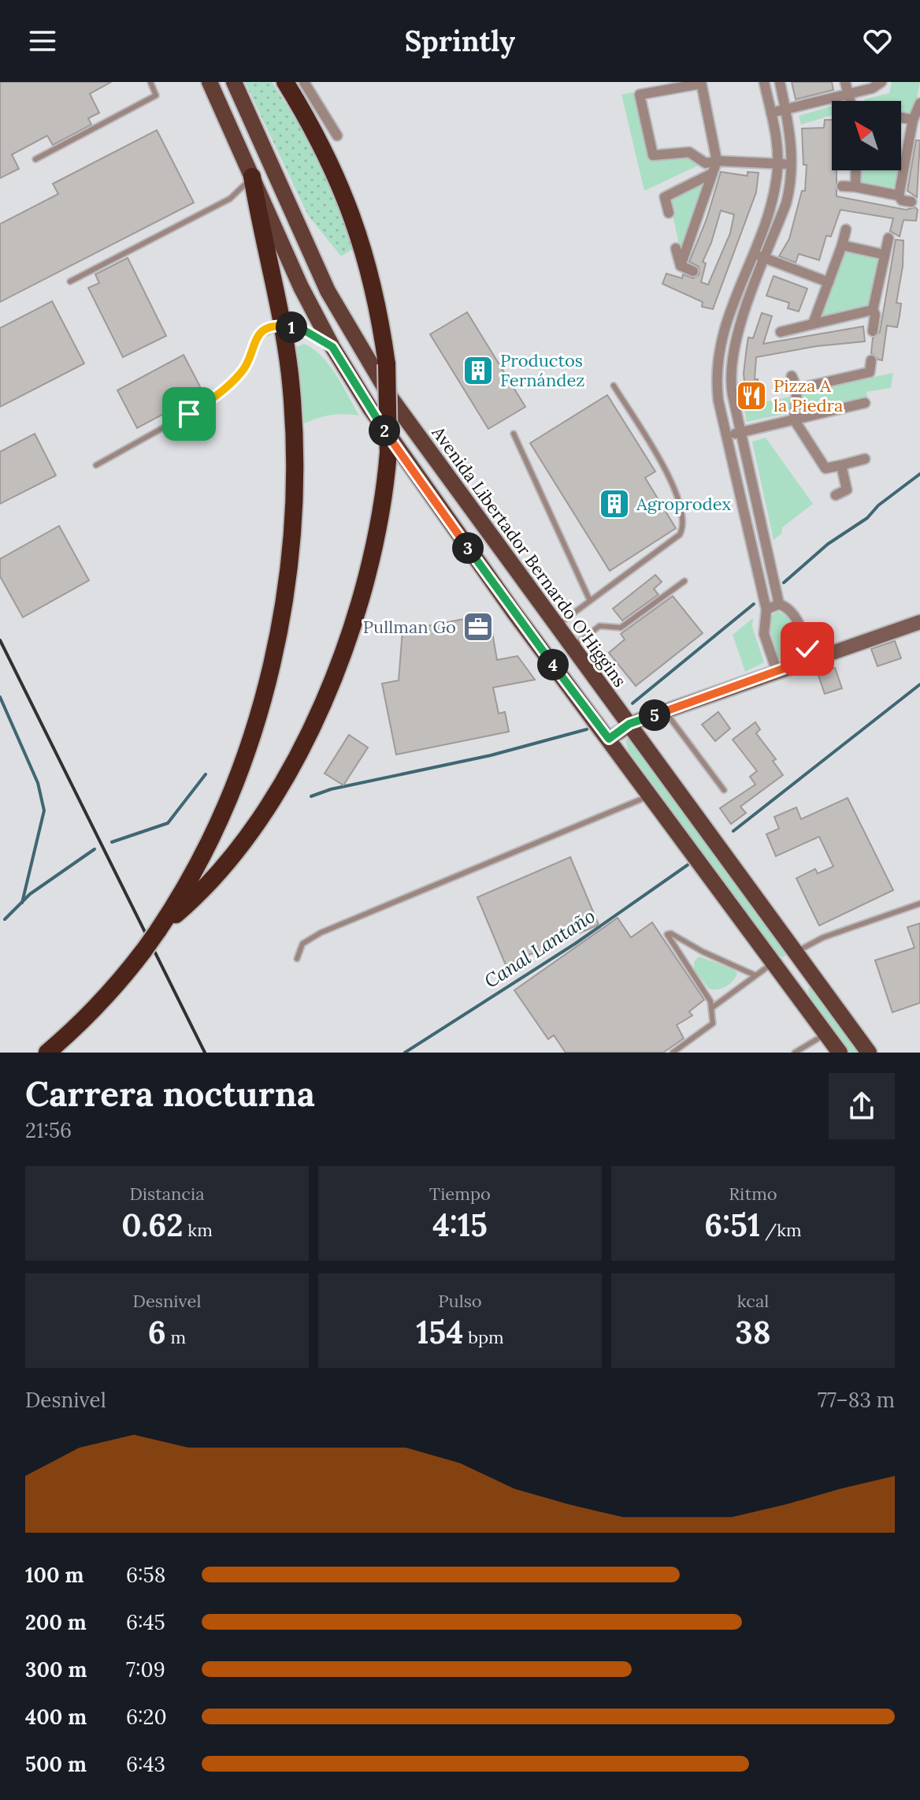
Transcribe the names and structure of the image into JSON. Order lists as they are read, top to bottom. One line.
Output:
{"streets":{"main road":["Avenida Libertador Bernardo O'Higgins"]},"water":["Canal Lantaño"],"places":{"building":["Productos Fernández","Agroprodex"],"restaurant":["Pizza A la Piedra"],"office":["Pullman Go"]},"north":"top left","page":{"header":"Sprintly","pins":["1","2","3","4","5"],"heading":["Carrera nocturna","21:56"],"stats":[["Distancia","0.62 km"],["Tiempo","4:15"],["Ritmo","6:51 /km"],["Desnivel","6 m"],["Pulso","154 bpm"],["kcal","38"]],"chart":["Desnivel","77–83 m"],"list":[{"name":"100 m","note":"6:58"},{"name":"200 m","note":"6:45"},{"name":"300 m","note":"7:09"},{"name":"400 m","note":"6:20"},{"name":"500 m","note":"6:43"}]}}
